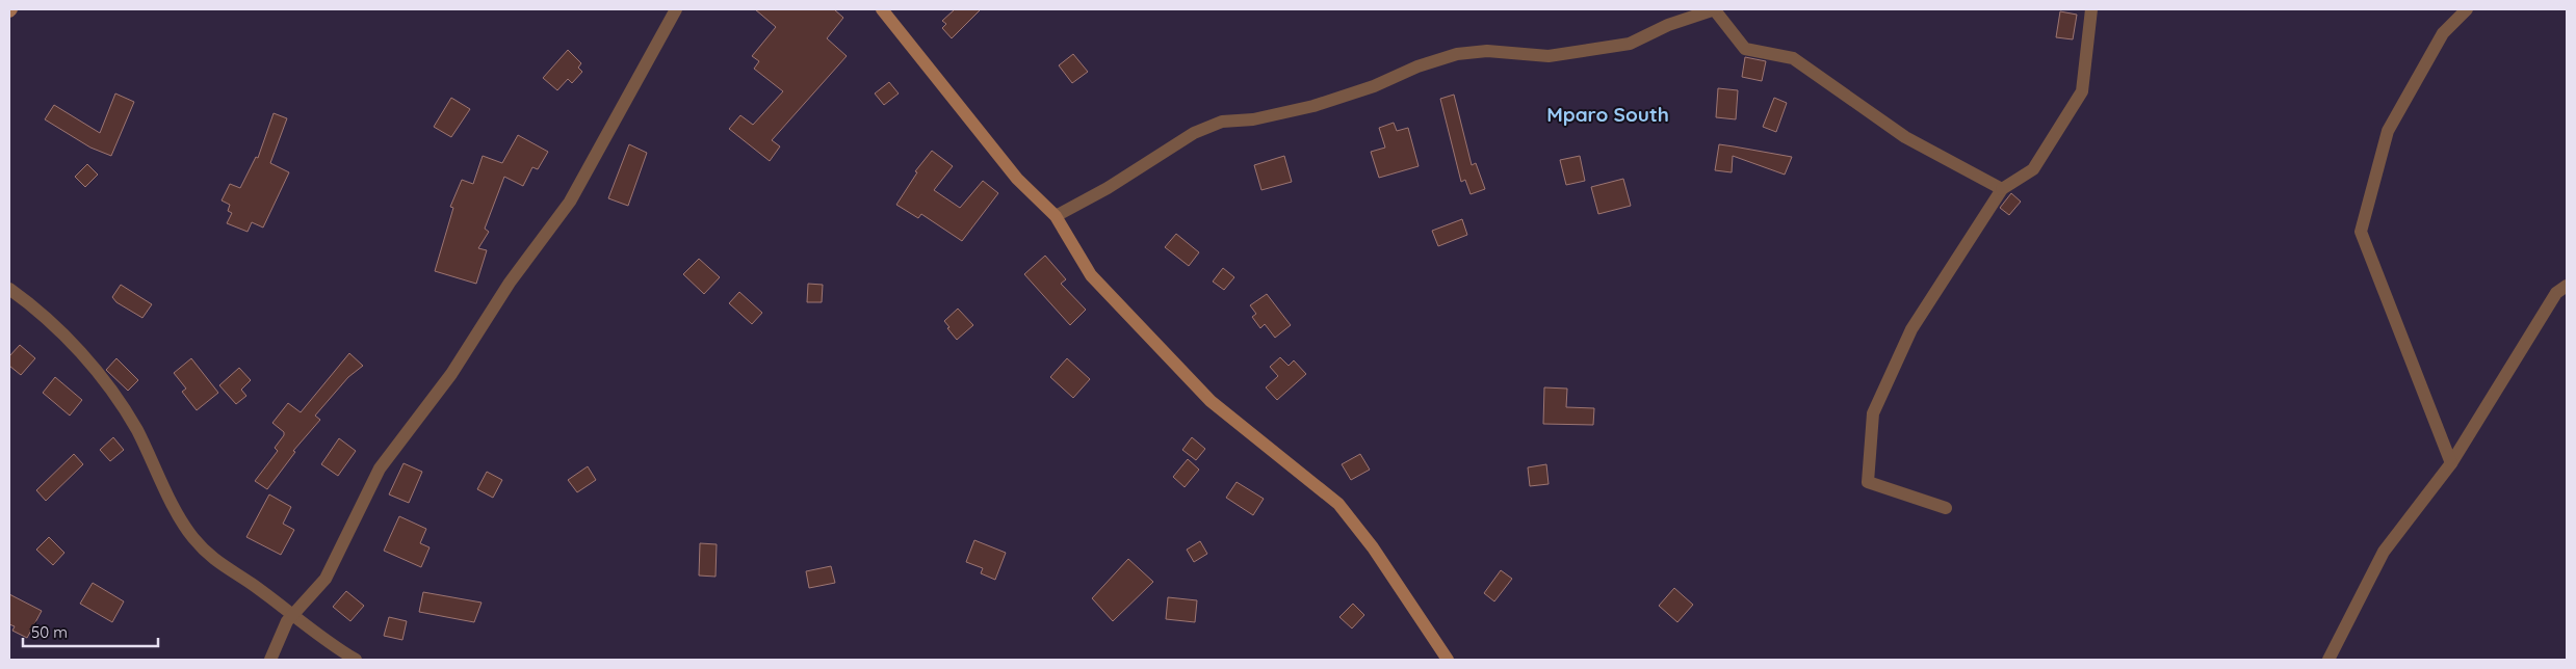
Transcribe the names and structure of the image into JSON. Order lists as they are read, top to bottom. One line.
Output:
{"districts":["Mparo South"],"scale_bar":"50 m"}
